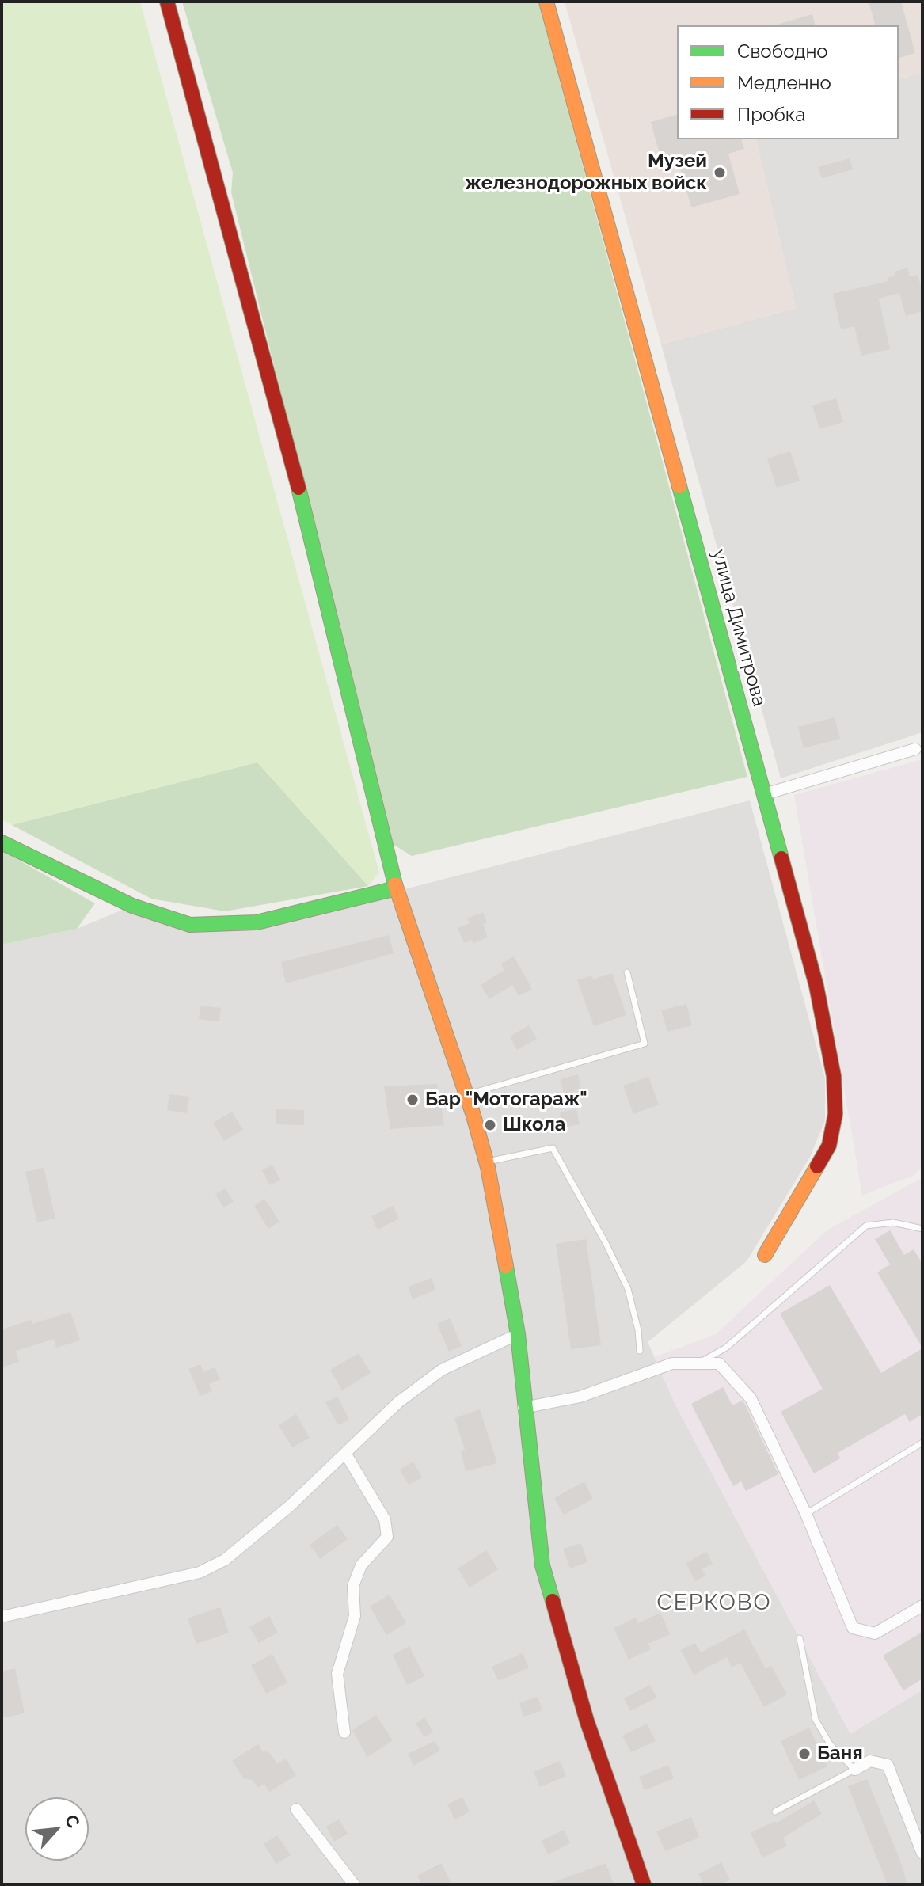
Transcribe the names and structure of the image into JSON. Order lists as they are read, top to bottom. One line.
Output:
{"streets":{"main road":["улица Димитрова"]},"districts":["СЕРКОВО"],"places":["Музей железнодорожных войск","Бар \"Мотогараж\"","Школа","Баня"],"legend":["Свободно","Медленно","Пробка"],"north":"top right"}
